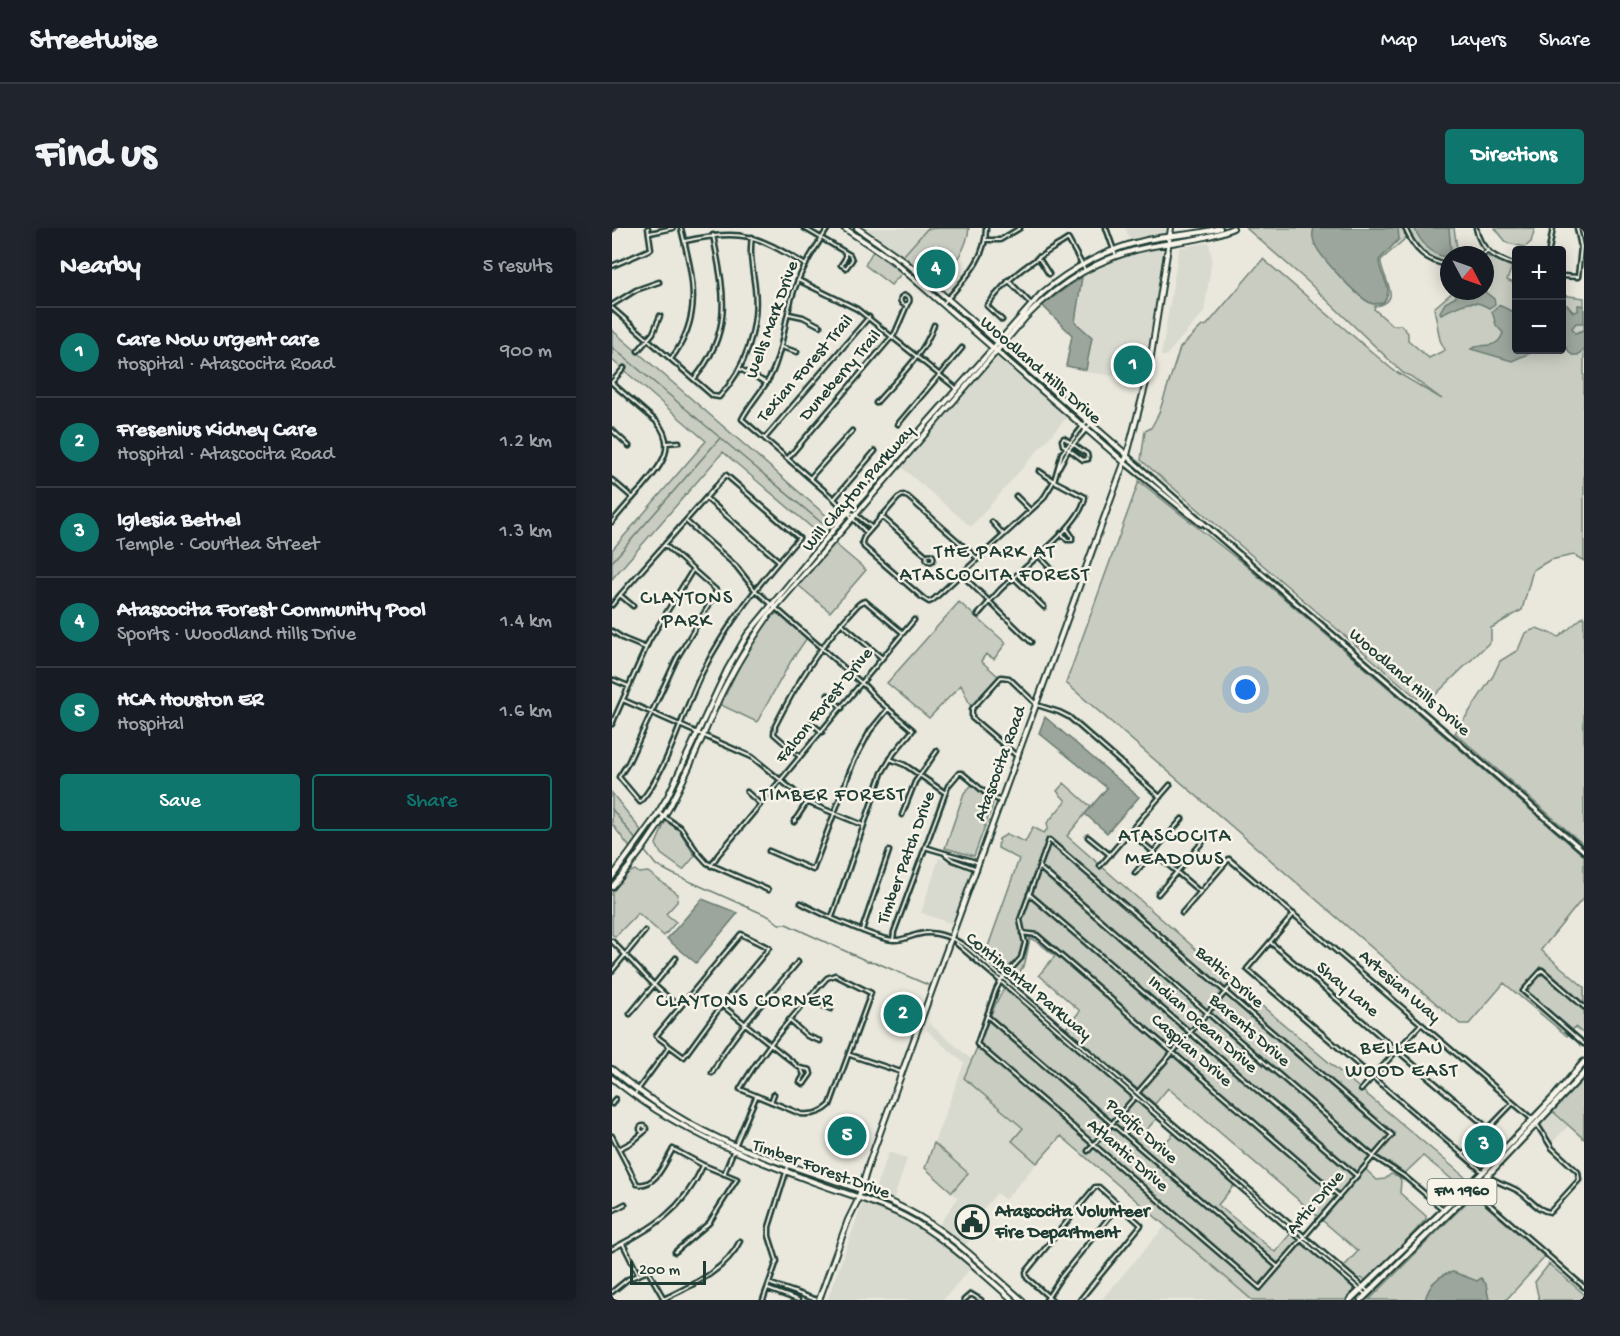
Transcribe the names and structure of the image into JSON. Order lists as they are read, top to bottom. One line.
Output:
{"streets":{"main road":["Woodland Hills Drive","Will Clayton Parkway","Atascocita Road","Timber Forest Drive","FM 1960"],"street":["Wells Mark Drive","Texian Forest Trail","Duneberry Trail","Falcon Forest Drive","Timber Patch Drive","Baltic Drive","Continental Parkway","Artesian Way","Shay Lane","Indian Ocean Drive","Barents Drive","Caspian Drive","Pacific Drive","Atlantic Drive","Artic Drive"]},"crossings":[["Wells Mark Drive","Texian Forest Trail"],["Woodland Hills Drive","Will Clayton Parkway"],["Woodland Hills Drive","Atascocita Road"],["Will Clayton Parkway","Atascocita Road"],["Atascocita Road","Timber Patch Drive"],["Atascocita Road","Continental Parkway"],["Atascocita Road","Timber Forest Drive"],["Baltic Drive","Barents Drive"],["Baltic Drive","Artic Drive"],["Continental Parkway","FM 1960"],["Continental Parkway","Artic Drive"],["Artesian Way","FM 1960"],["Indian Ocean Drive","Artic Drive"],["Barents Drive","FM 1960"],["Barents Drive","Artic Drive"],["Caspian Drive","Artic Drive"],["Pacific Drive","Atlantic Drive"],["Pacific Drive","Artic Drive"],["Atlantic Drive","Artic Drive"]],"districts":["THE PARK AT ATASCOCITA FOREST","CLAYTONS PARK","TIMBER FOREST","ATASCOCITA MEADOWS","CLAYTONS CORNER","BELLEAU WOOD EAST"],"places":{"public building":["Atascocita Volunteer Fire Department"]},"scale_bar":"200 m","north":"bottom right","page":{"header":"Streetwise","nav":["Map","Layers","Share"],"buttons":["Directions",["Save","Share"]],"title":"Find us","heading":["Nearby","5 results"],"map_buttons":["+","−"],"pins":["4","1","2","5","3"],"list":[{"mark":"1","name":"Care Now urgent care","note":"Hospital · Atascocita Road","value":"900 m"},{"mark":"2","name":"Fresenius Kidney Care","note":"Hospital · Atascocita Road","value":"1.2 km"},{"mark":"3","name":"Iglesia Bethel","note":"Temple · Courtlea Street","value":"1.3 km"},{"mark":"4","name":"Atascocita Forest Community Pool","note":"Sports · Woodland Hills Drive","value":"1.4 km"},{"mark":"5","name":"HCA Houston ER","note":"Hospital","value":"1.6 km"}],"scale":"200 m"}}
